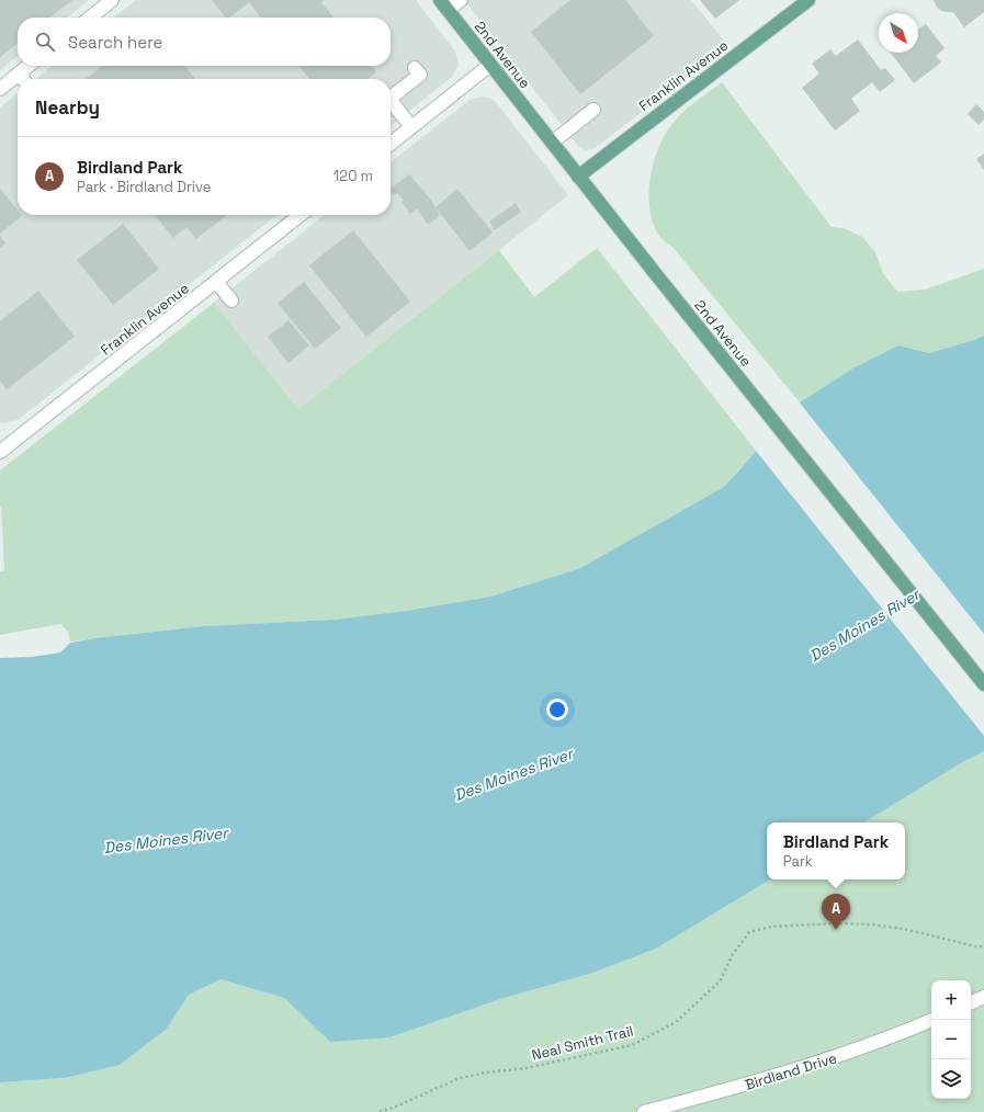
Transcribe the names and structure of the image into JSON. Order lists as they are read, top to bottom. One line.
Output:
{"streets":{"main road":["2nd Avenue","Franklin Avenue"],"street":["Birdland Drive"],"path":["Neal Smith Trail"]},"crossings":[["2nd Avenue","Franklin Avenue"]],"water":["Des Moines River"],"north":"bottom right","page":{"search":"Search here","heading":"Nearby","list":[{"mark":"A","name":"Birdland Park","note":"Park · Birdland Drive","value":"120 m"}],"popup":["Birdland Park","Park"],"pins":"A","map_buttons":["+","−"]}}
